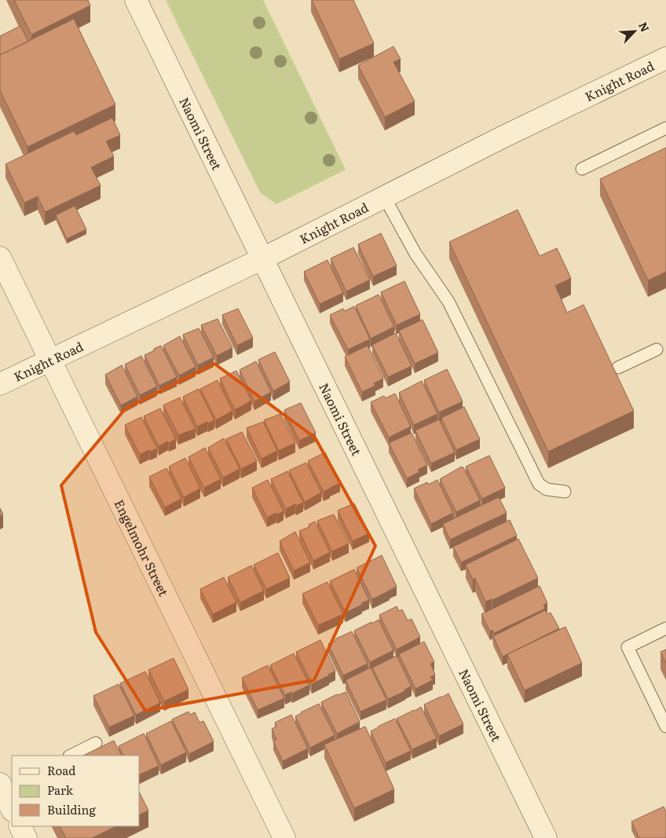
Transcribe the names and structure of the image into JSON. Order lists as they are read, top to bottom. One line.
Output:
{"streets":{"street":["Knight Road","Naomi Street","Engelmohr Street"]},"crossings":[["Knight Road","Naomi Street"],["Knight Road","Engelmohr Street"]],"legend":["Road","Park","Building"],"north":"top right"}
